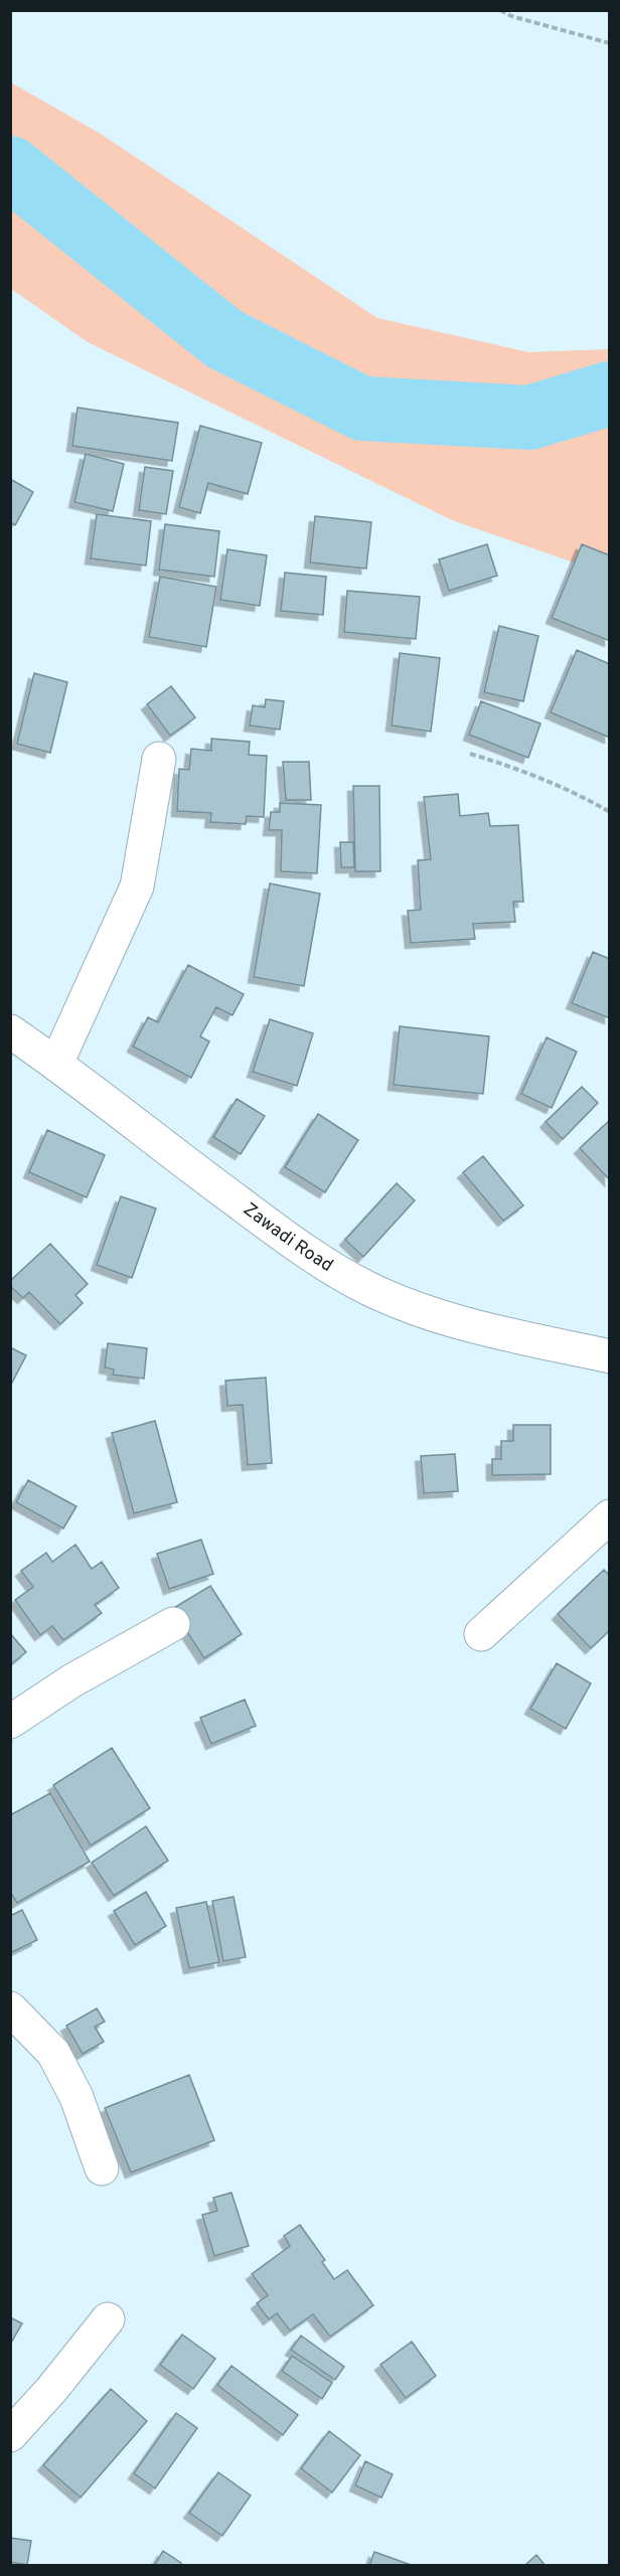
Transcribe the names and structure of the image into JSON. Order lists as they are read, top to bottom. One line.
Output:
{"streets":{"street":["Zawadi Road"]}}
